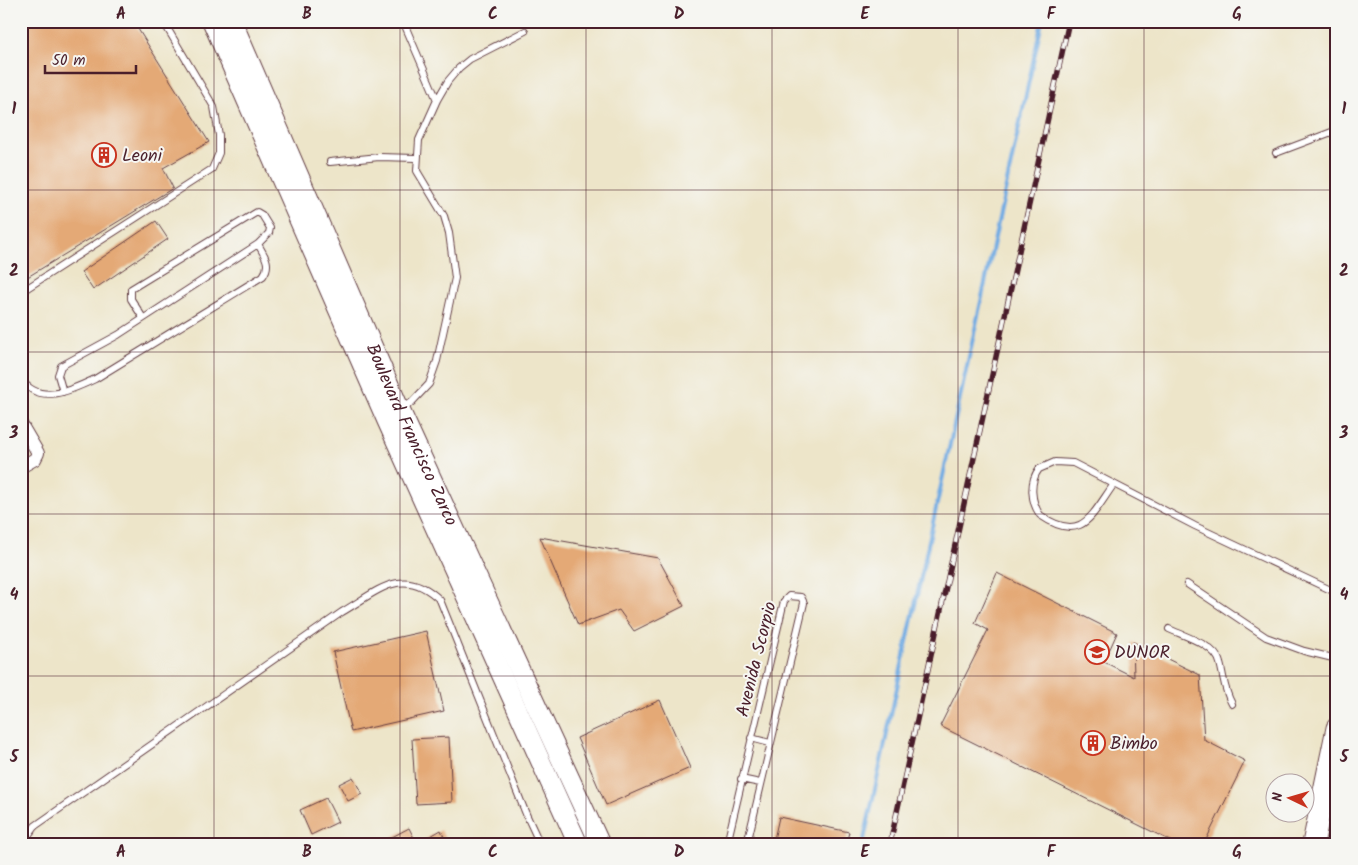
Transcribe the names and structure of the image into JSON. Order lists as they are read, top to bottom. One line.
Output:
{"streets":{"main road":["Boulevard Francisco Zarco"],"lane":["Avenida Scorpio"]},"places":{"building":["Leoni","Bimbo"],"school or university":["DUNOR"]},"scale_bar":"50 m","north":"left","grid":{"columns":["A","B","C","D","E","F","G"],"rows":["1","2","3","4","5"]}}
